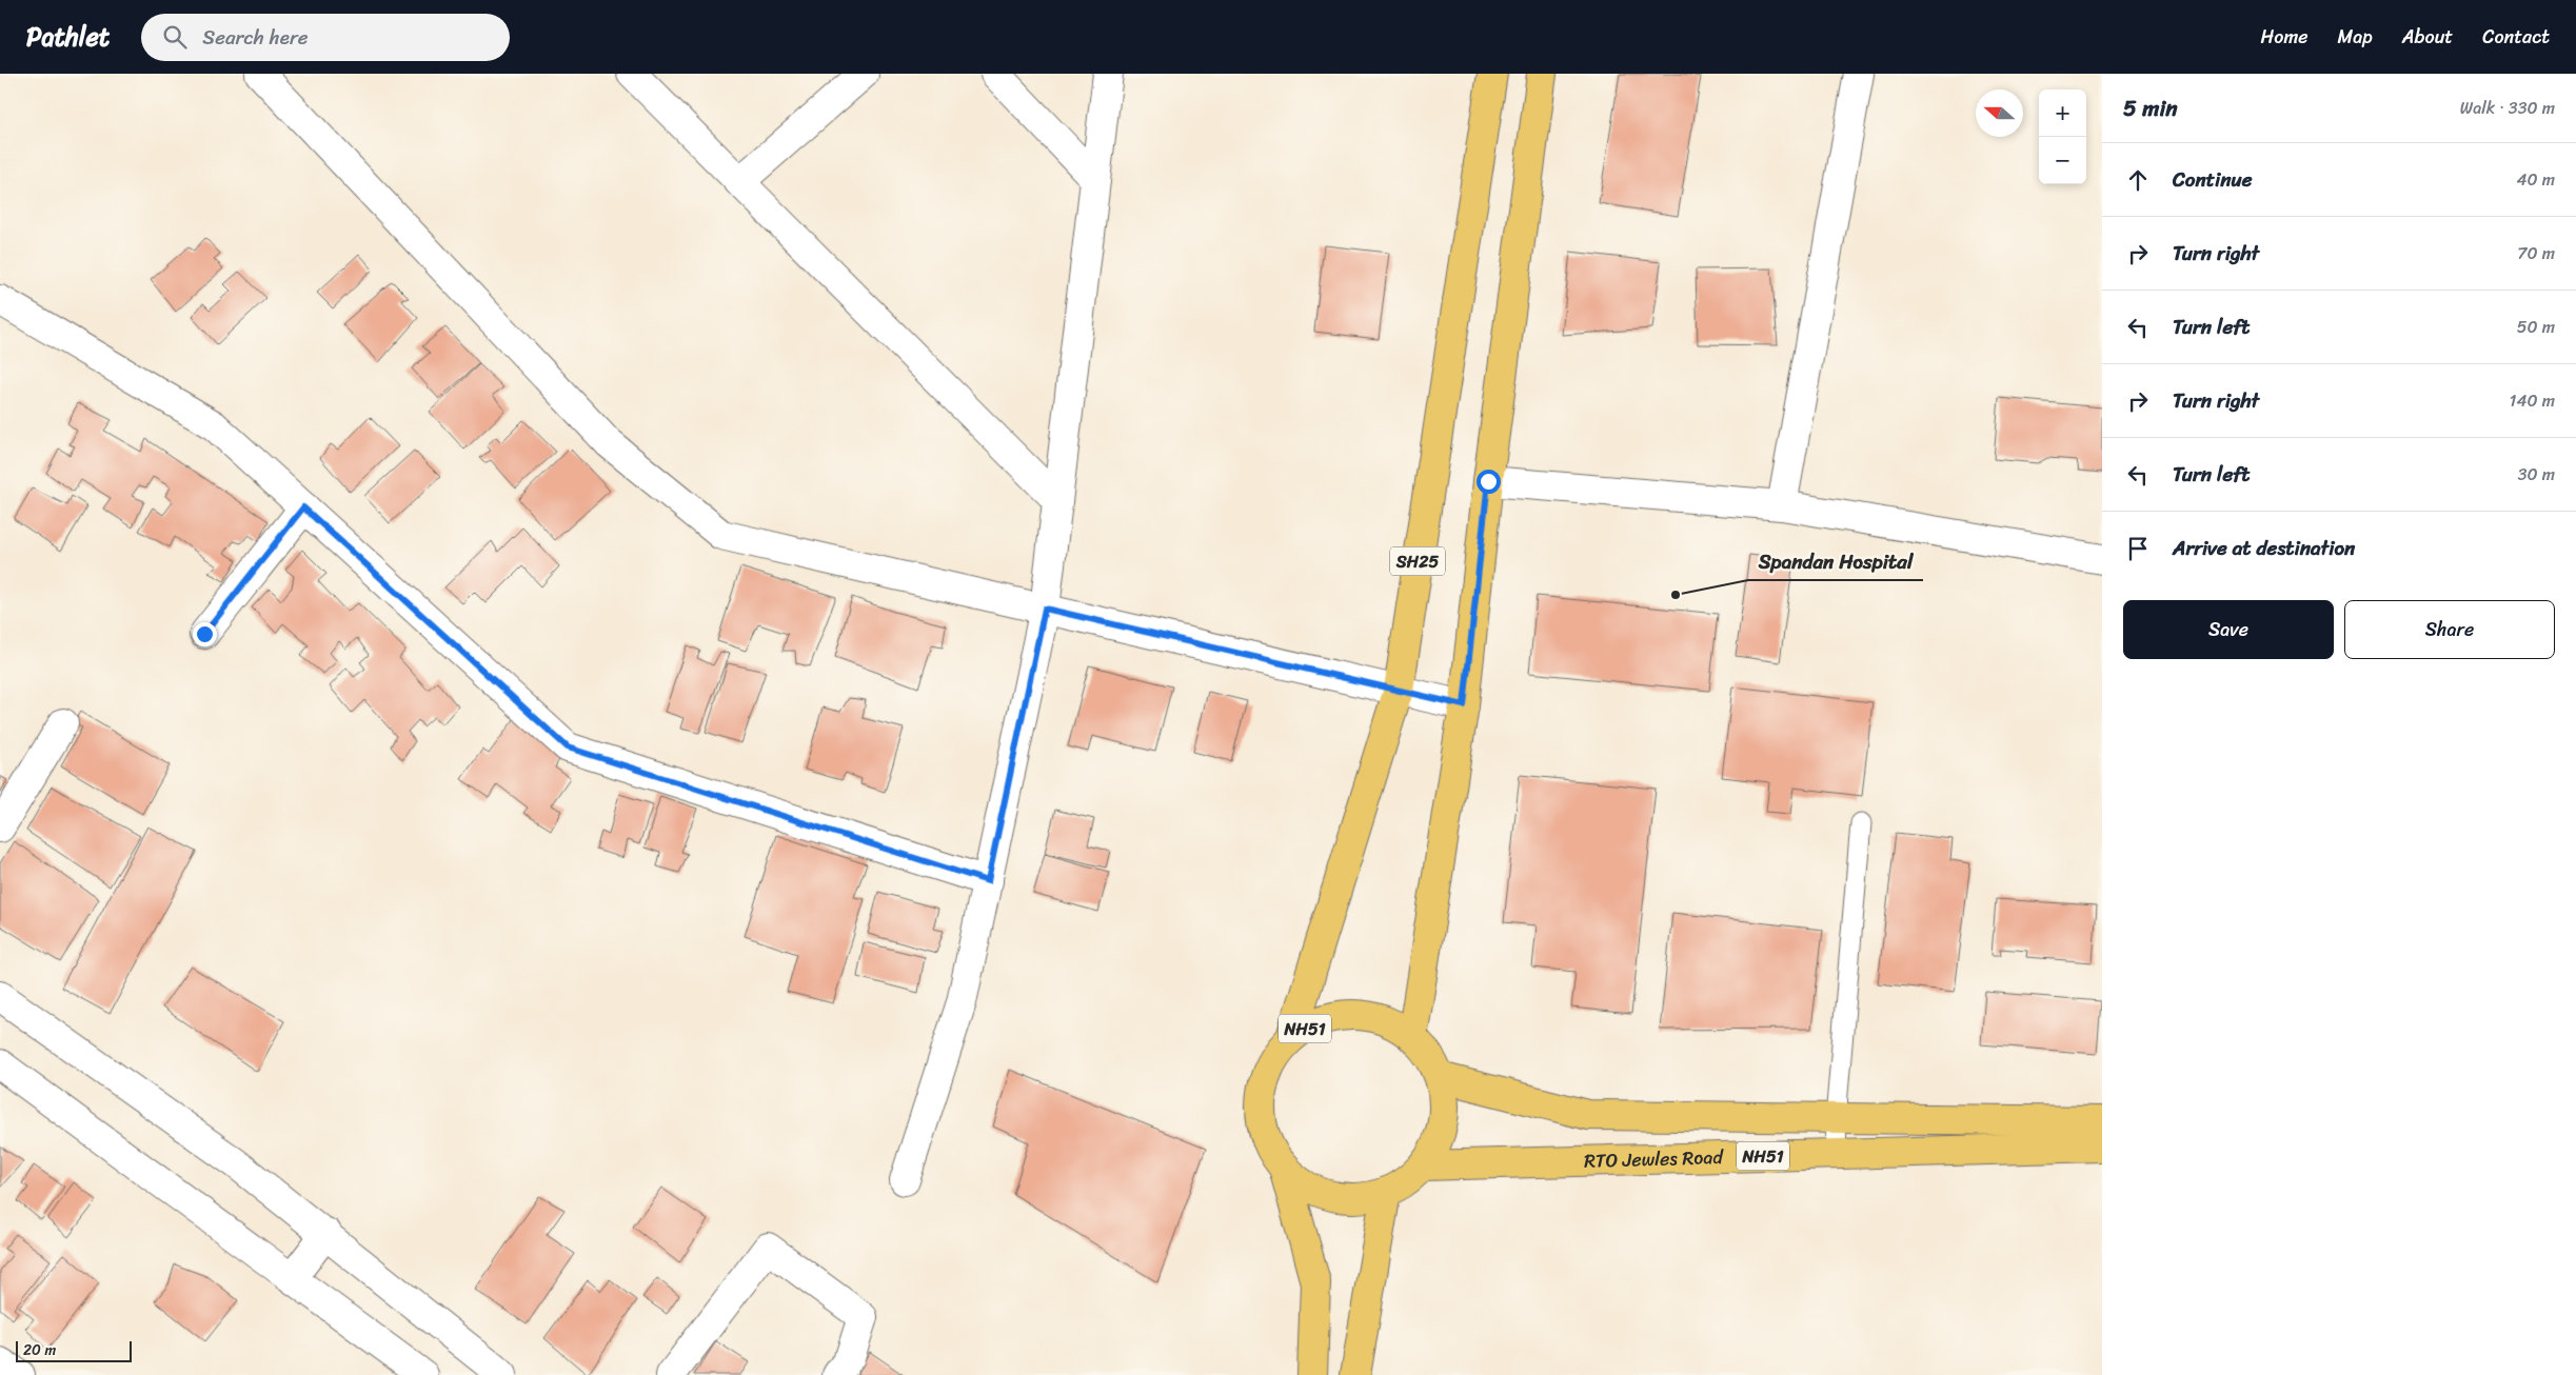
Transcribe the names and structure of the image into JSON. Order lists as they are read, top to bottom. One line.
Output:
{"streets":{"main road":["SH25","NH51","RTO Jewles Road"]},"crossings":[["SH25","NH51"],["SH25","RTO Jewles Road"],["NH51","RTO Jewles Road"]],"places":["Spandan Hospital"],"scale_bar":"20 m","north":"left","page":{"header":"Pathlet","search":"Search here","nav":["Home","Map","About","Contact"],"heading":["5 min","Walk · 330 m"],"map_buttons":["+","−"],"list":[["Continue","40 m"],["Turn right","70 m"],["Turn left","50 m"],["Turn right","140 m"],["Turn left","30 m"],"Arrive at destination"],"buttons":["Save","Share"],"scale":"20 m"}}
